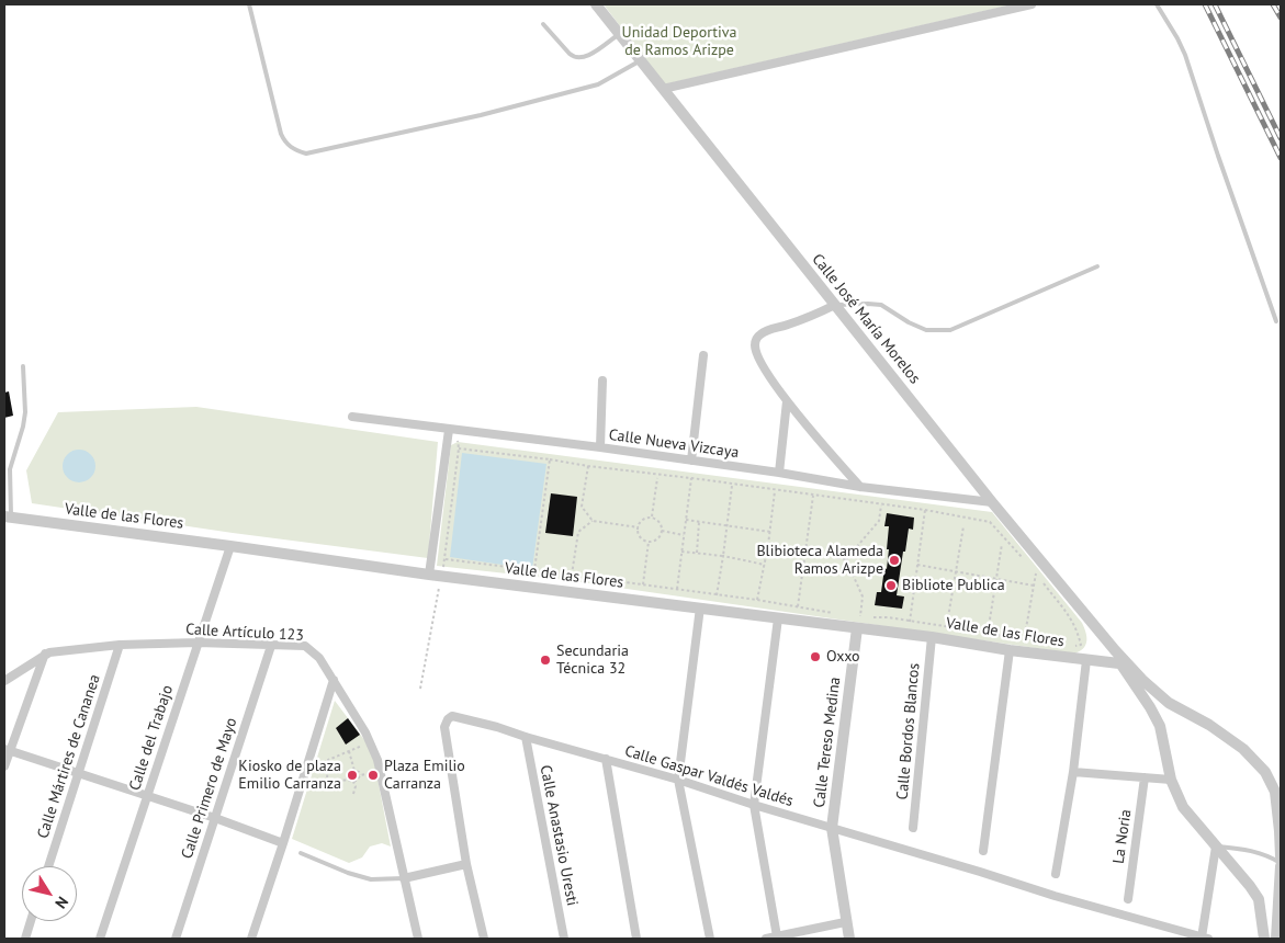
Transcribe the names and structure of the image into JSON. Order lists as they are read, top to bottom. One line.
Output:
{"streets":{"street":["Calle José María Morelos","Calle Nueva Vizcaya","Valle de las Flores","Calle Artículo 123","Calle Bordos Blancos","Calle del Trabajo","Calle Tereso Medina","Calle Mártires de Cananea","Calle Gaspar Valdés Valdés","Calle Primero de Mayo","Calle Anastasio Uresti","La Noria"]},"crossings":[["Calle José María Morelos","Calle Nueva Vizcaya"],["Calle José María Morelos","Valle de las Flores"],["Valle de las Flores","Calle Bordos Blancos"],["Valle de las Flores","Calle del Trabajo"],["Valle de las Flores","Calle Tereso Medina"],["Calle Artículo 123","Calle del Trabajo"],["Calle Artículo 123","Calle Mártires de Cananea"],["Calle Artículo 123","Calle Primero de Mayo"],["Calle Tereso Medina","Calle Gaspar Valdés Valdés"],["Calle Gaspar Valdés Valdés","Calle Anastasio Uresti"]],"parks":["Unidad Deportiva de Ramos Arizpe"],"places":["Blibioteca Alameda Ramos Arizpe","Bibliote Publica","Oxxo","Secundaria Técnica 32","Kiosko de plaza Emilio Carranza","Plaza Emilio Carranza"],"north":"bottom right"}
